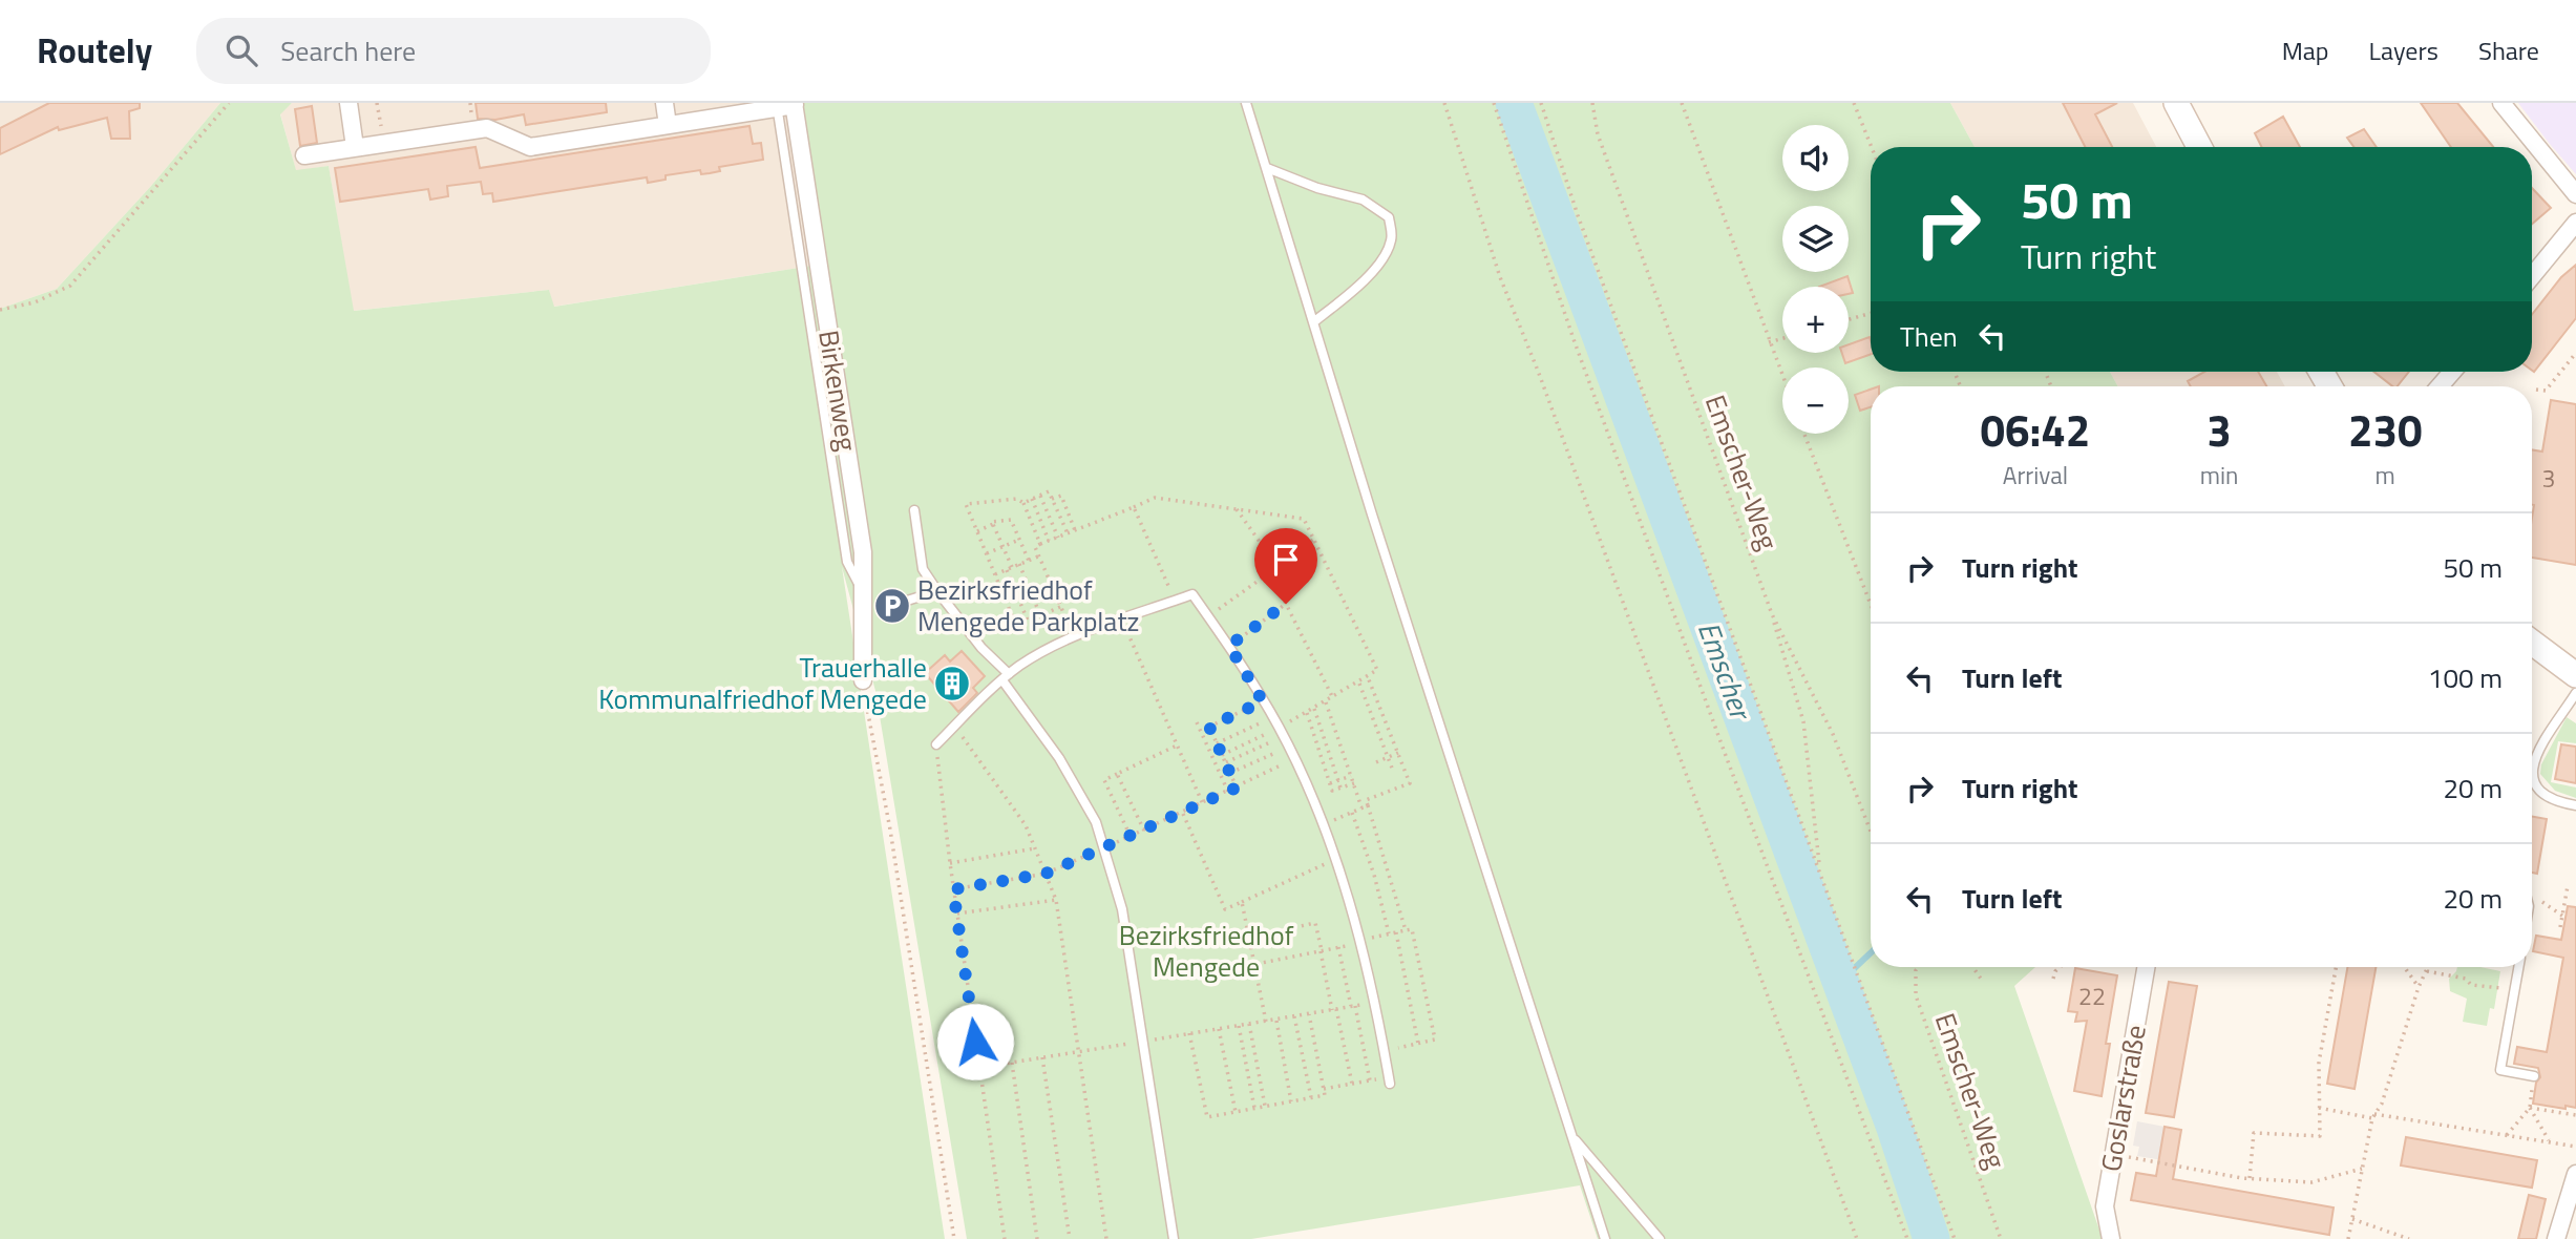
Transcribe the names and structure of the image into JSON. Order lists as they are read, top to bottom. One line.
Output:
{"streets":{"street":["Birkenweg","Goslarstraße"],"path":["Emscher-Weg"]},"water":["Emscher"],"parks":["Bezirksfriedhof Mengede"],"places":{"parking":["Bezirksfriedhof Mengede Parkplatz"],"building":["Trauerhalle Kommunalfriedhof Mengede"]},"house_numbers":["3","22"],"page":{"header":"Routely","search":"Search here","nav":["Map","Layers","Share"],"map_buttons":["+","−"],"turn":["50 m","Turn right"],"then":"Then","eta":["06:42","Arrival","3","min","230","m"],"list":[{"name":"Turn right","value":"50 m"},{"name":"Turn left","value":"100 m"},{"name":"Turn right","value":"20 m"},{"name":"Turn left","value":"20 m"}]}}
